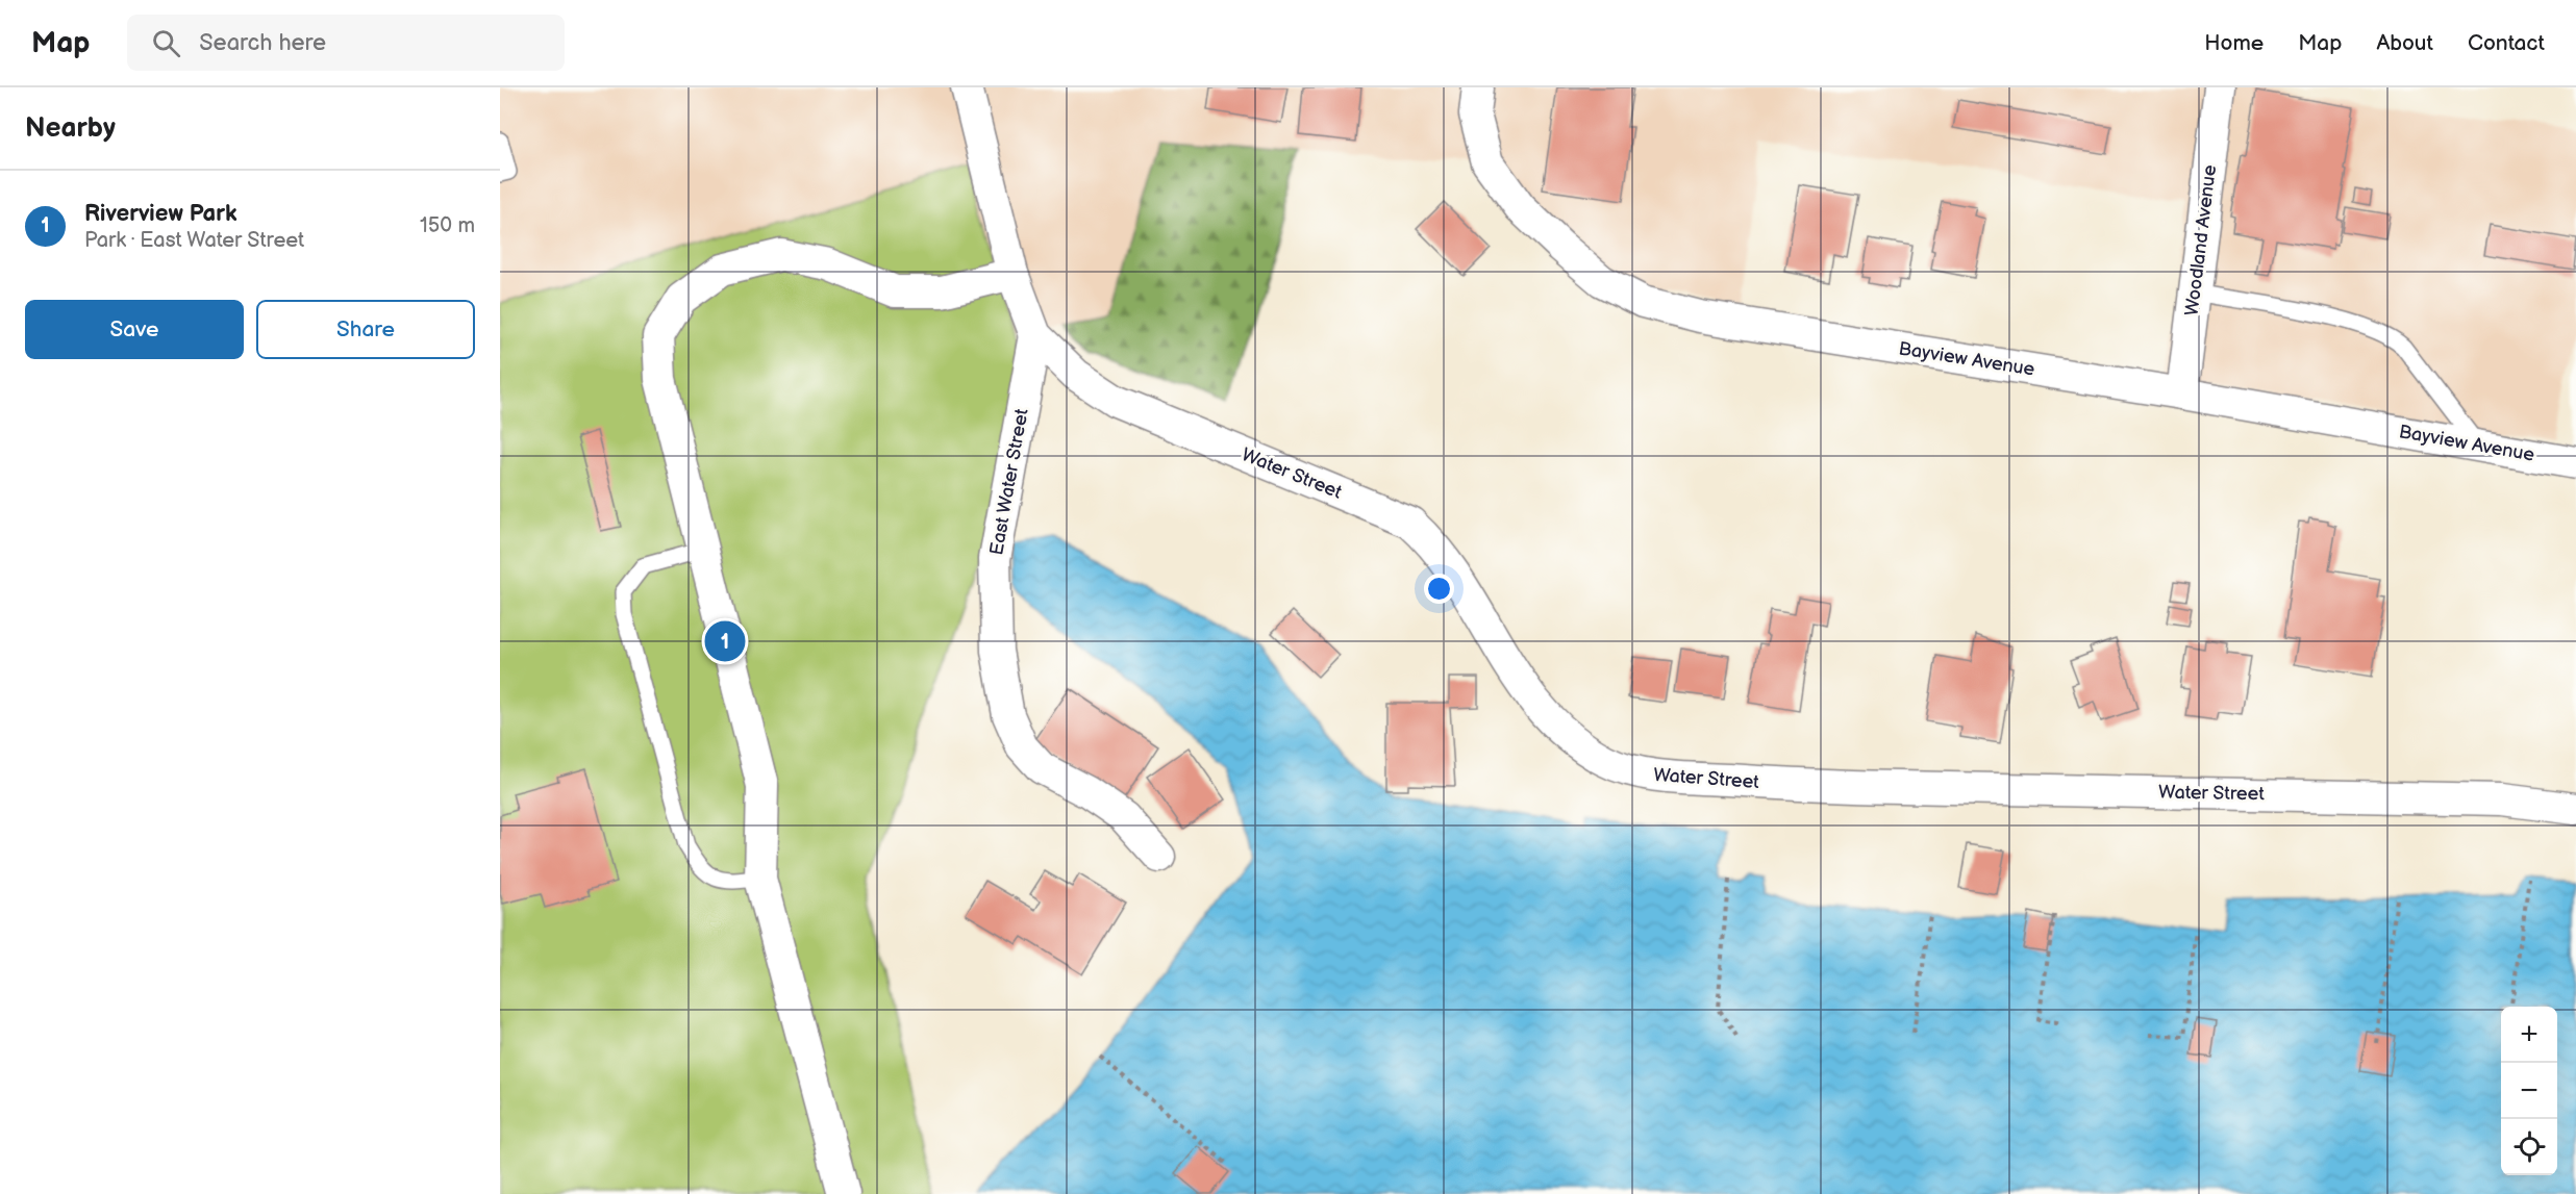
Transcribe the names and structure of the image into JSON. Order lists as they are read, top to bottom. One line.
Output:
{"streets":{"street":["Woodland Avenue","Bayview Avenue","Water Street","East Water Street"]},"crossings":[["Woodland Avenue","Bayview Avenue"],["Water Street","East Water Street"]],"page":{"header":"Map","search":"Search here","nav":["Home","Map","About","Contact"],"heading":"Nearby","list":[{"mark":"1","name":"Riverview Park","note":"Park · East Water Street","value":"150 m"}],"buttons":["Save","Share"],"pins":"1","map_buttons":["+","−"]}}
